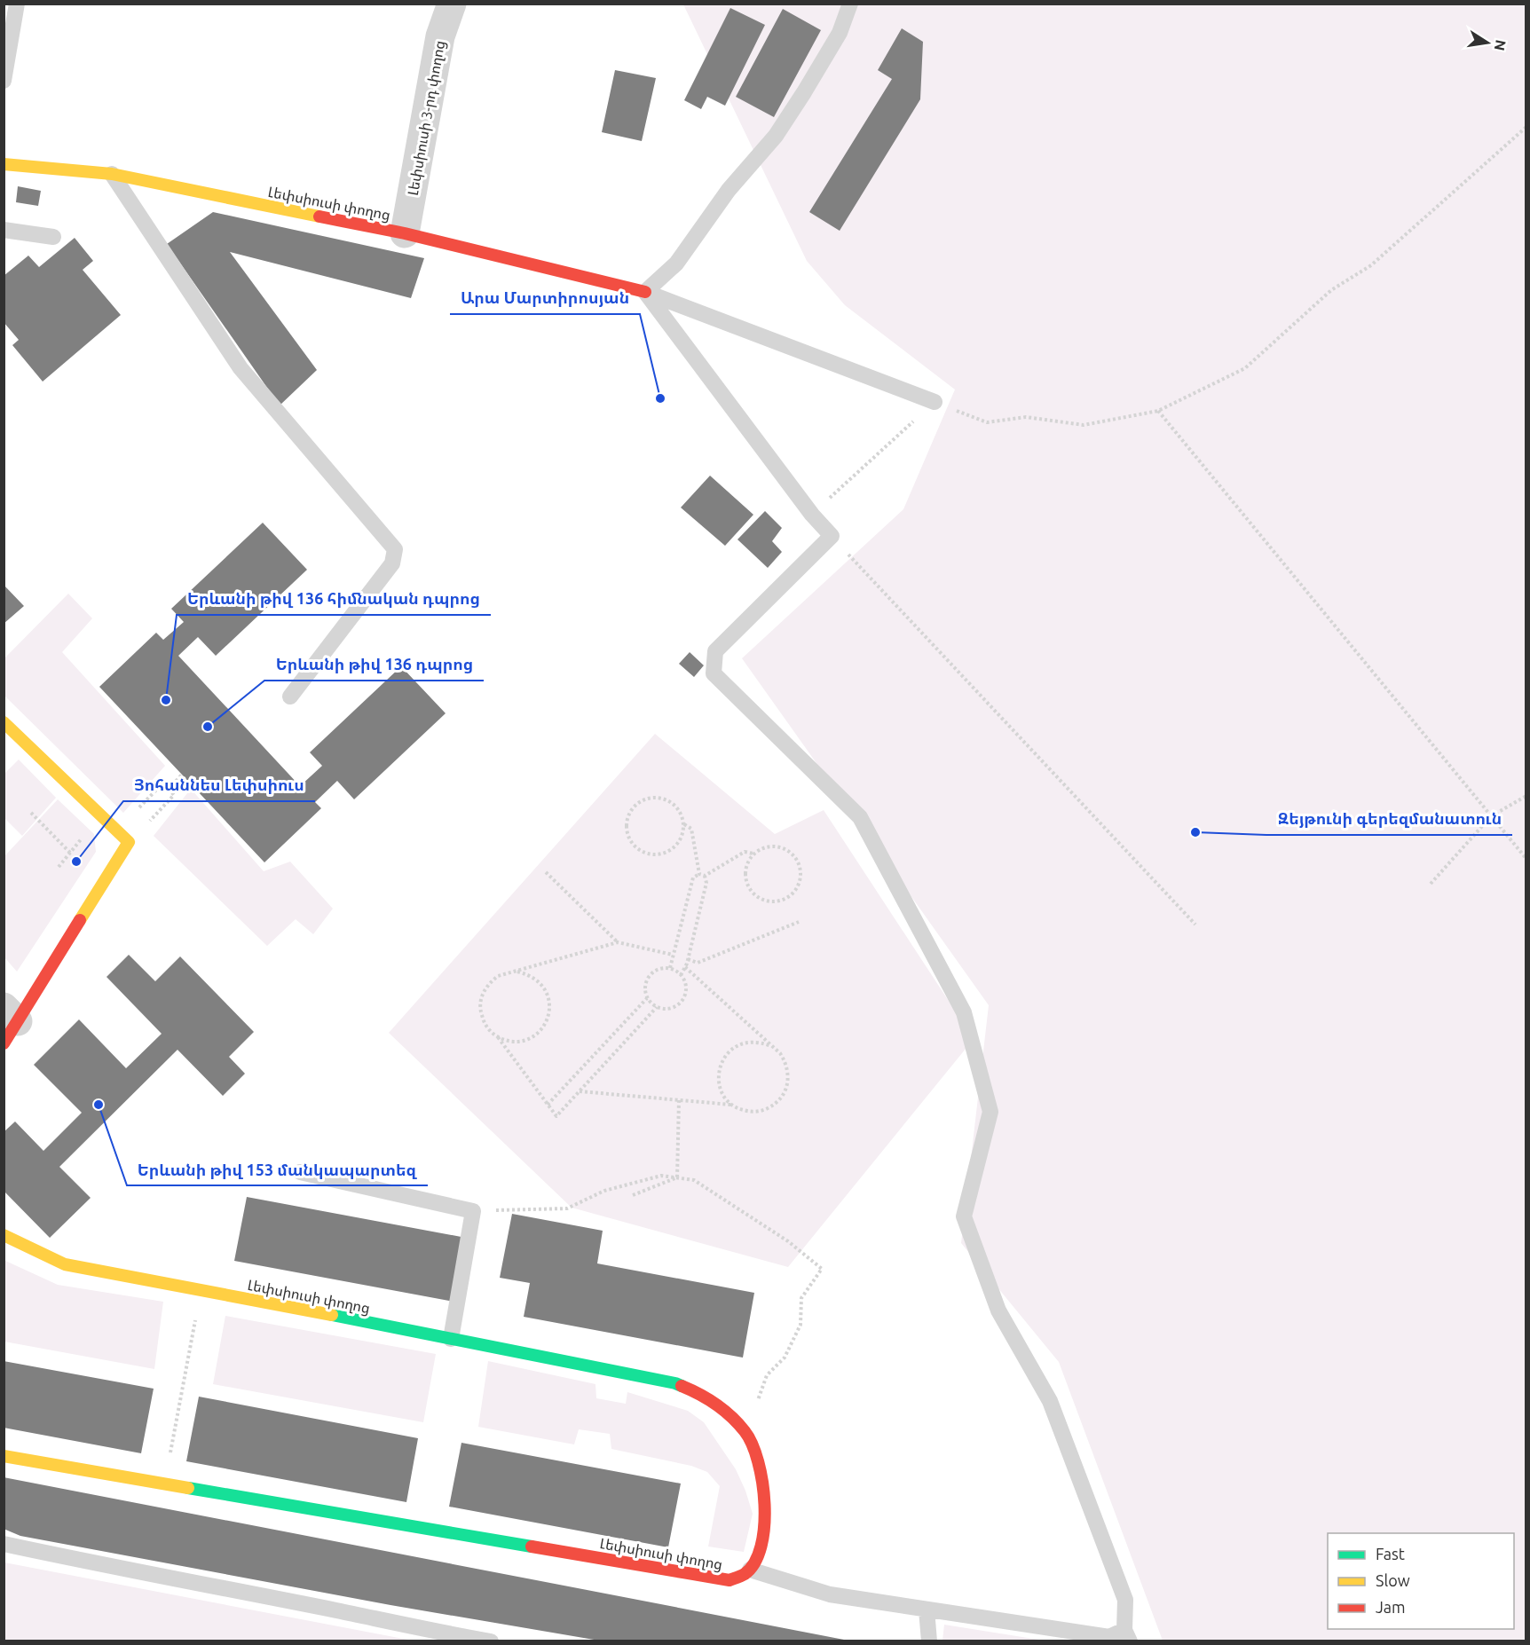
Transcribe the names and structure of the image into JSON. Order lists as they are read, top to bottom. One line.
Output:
{"streets":{"street":["Լեփսիուսի 3-րդ փողոց","Լեփսիուսի փողոց"]},"crossings":[["Լեփսիուսի 3-րդ փողոց","Լեփսիուսի փողոց"]],"places":["Արա Մարտիրոսյան","Երևանի թիվ 136 հիմնական դպրոց","Երևանի թիվ 136 դպրոց","Զեյթունի գերեզմանատուն","Յոհաննես Լեփսիուս","Երևանի թիվ 153 մանկապարտեզ"],"legend":["Fast","Slow","Jam"],"north":"right"}
